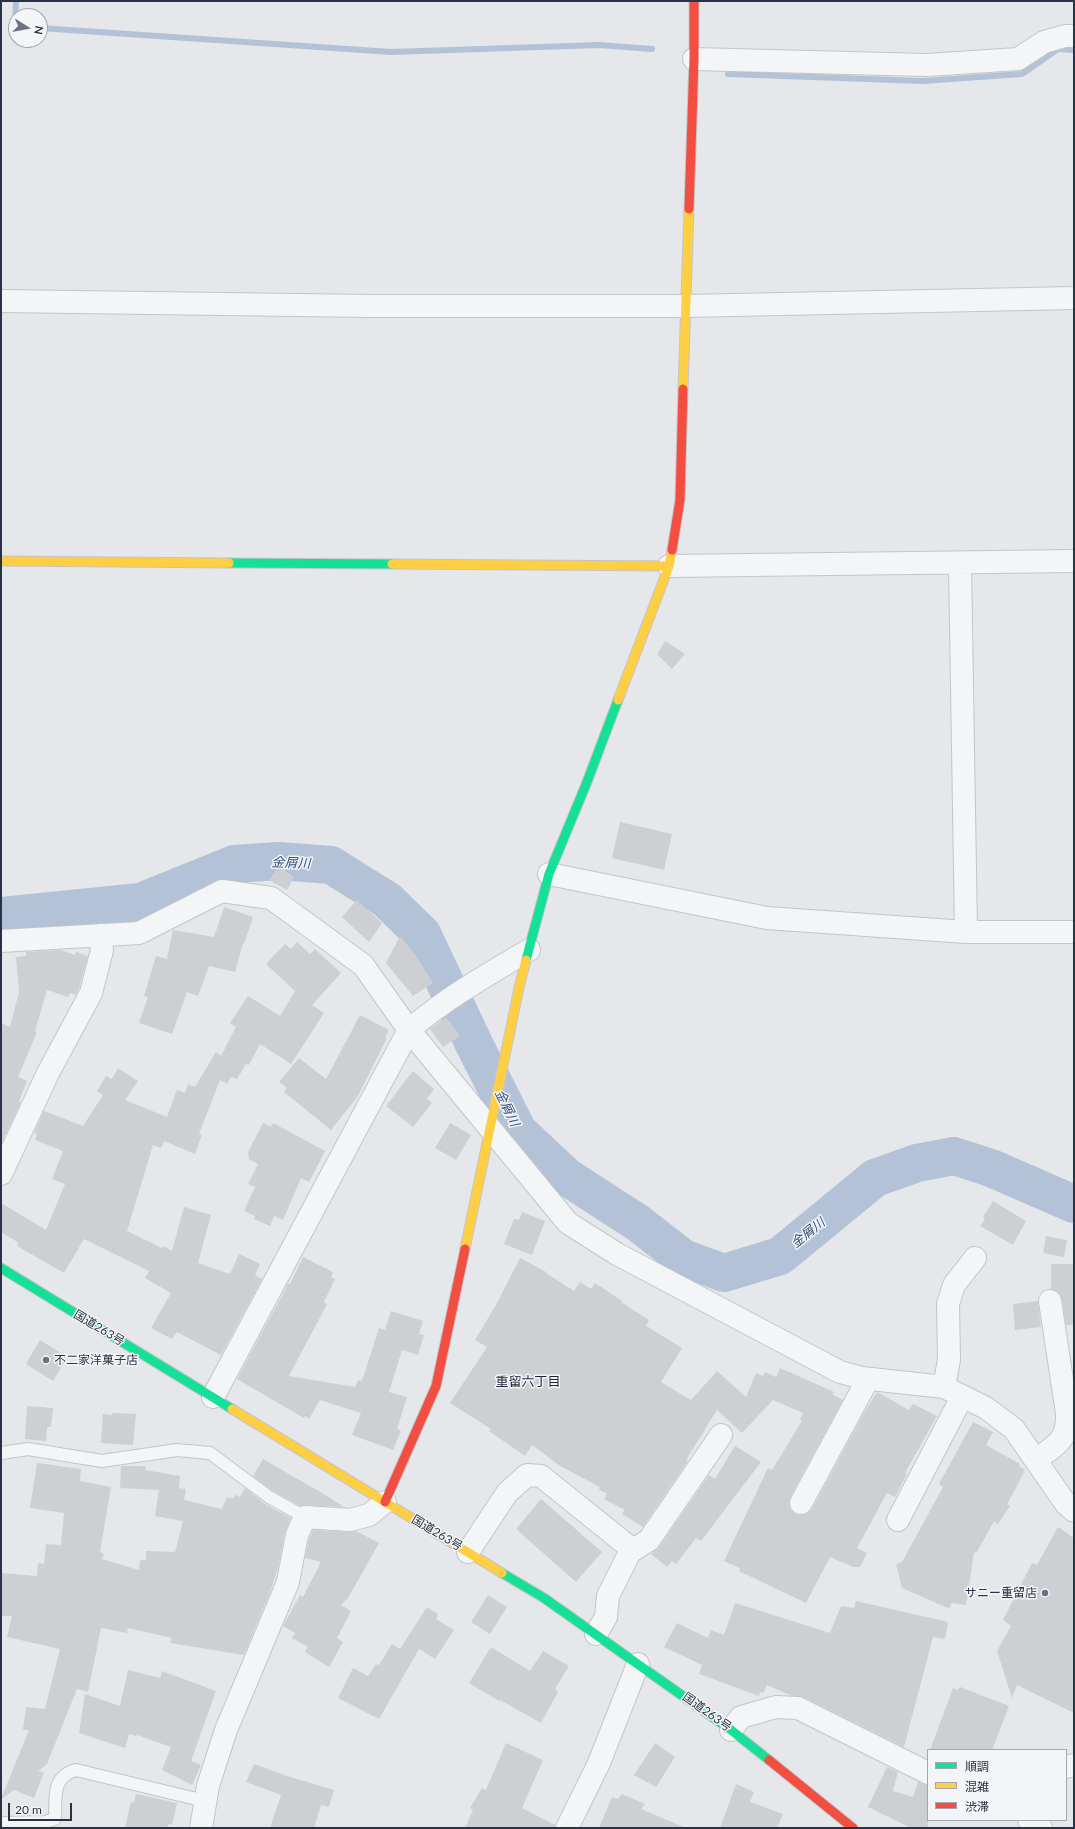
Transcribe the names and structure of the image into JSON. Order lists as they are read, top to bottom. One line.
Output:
{"streets":{"main road":["国道263号"]},"districts":["重留六丁目"],"water":["金屑川"],"places":["不二家洋菓子店","サニー重留店"],"legend":["順調","混雑","渋滞"],"scale_bar":"20 m","north":"right"}
